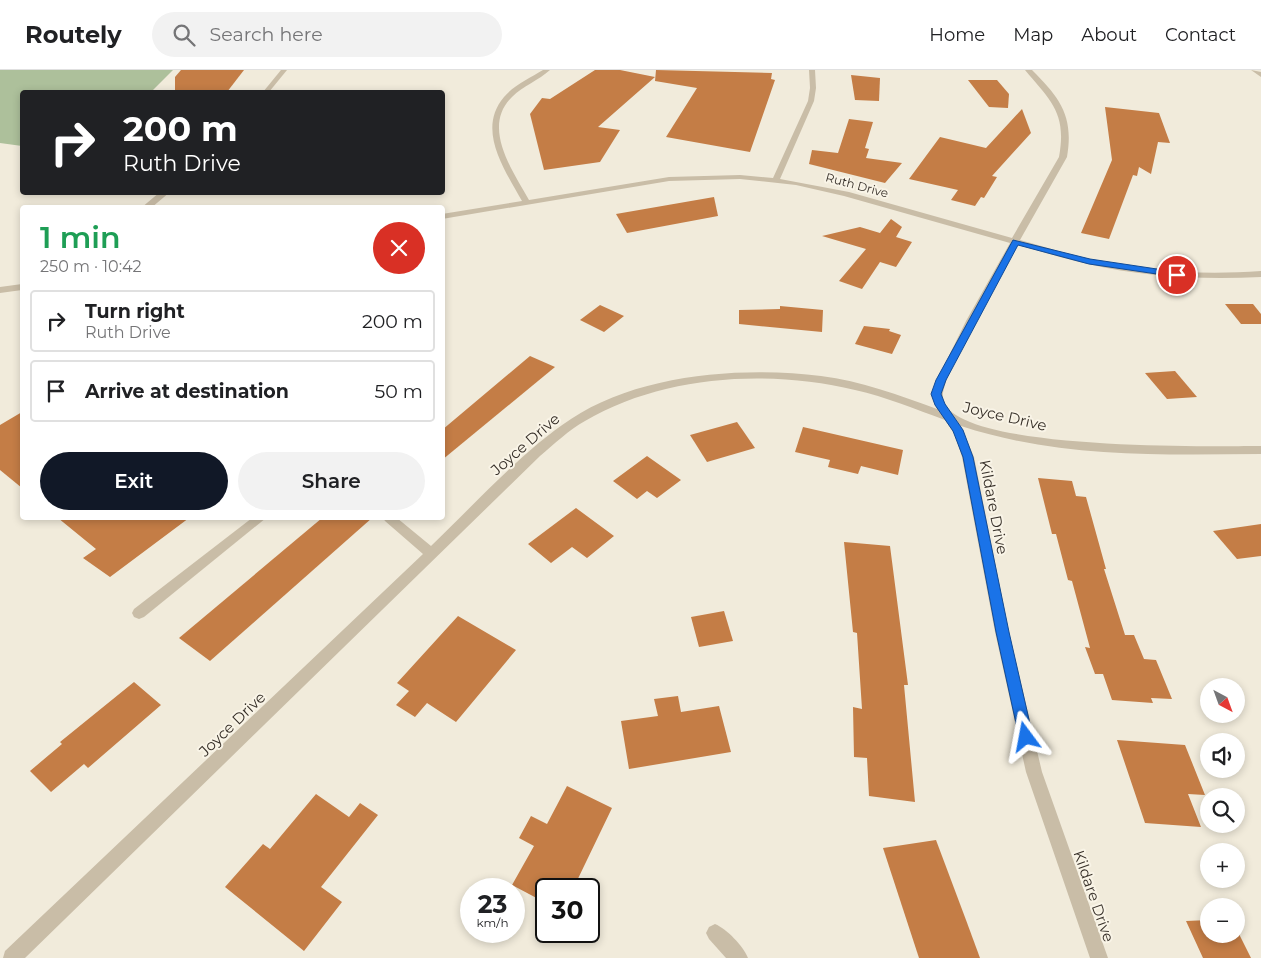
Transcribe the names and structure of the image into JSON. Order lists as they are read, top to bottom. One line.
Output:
{"streets":{"street":["Ruth Drive","Joyce Drive","Kildare Drive"]},"crossings":[["Ruth Drive","Kildare Drive"],["Joyce Drive","Kildare Drive"]],"north":"bottom right","page":{"header":"Routely","search":"Search here","nav":["Home","Map","About","Contact"],"turn":["200 m","Ruth Drive"],"heading":["1 min","250 m · 10:42"],"list":[{"name":"Turn right","note":"Ruth Drive","value":"200 m"},{"name":"Arrive at destination","value":"50 m"}],"buttons":["Exit","Share"],"map_buttons":["+","−"],"speed":"23 km/h","limit":"30"}}
